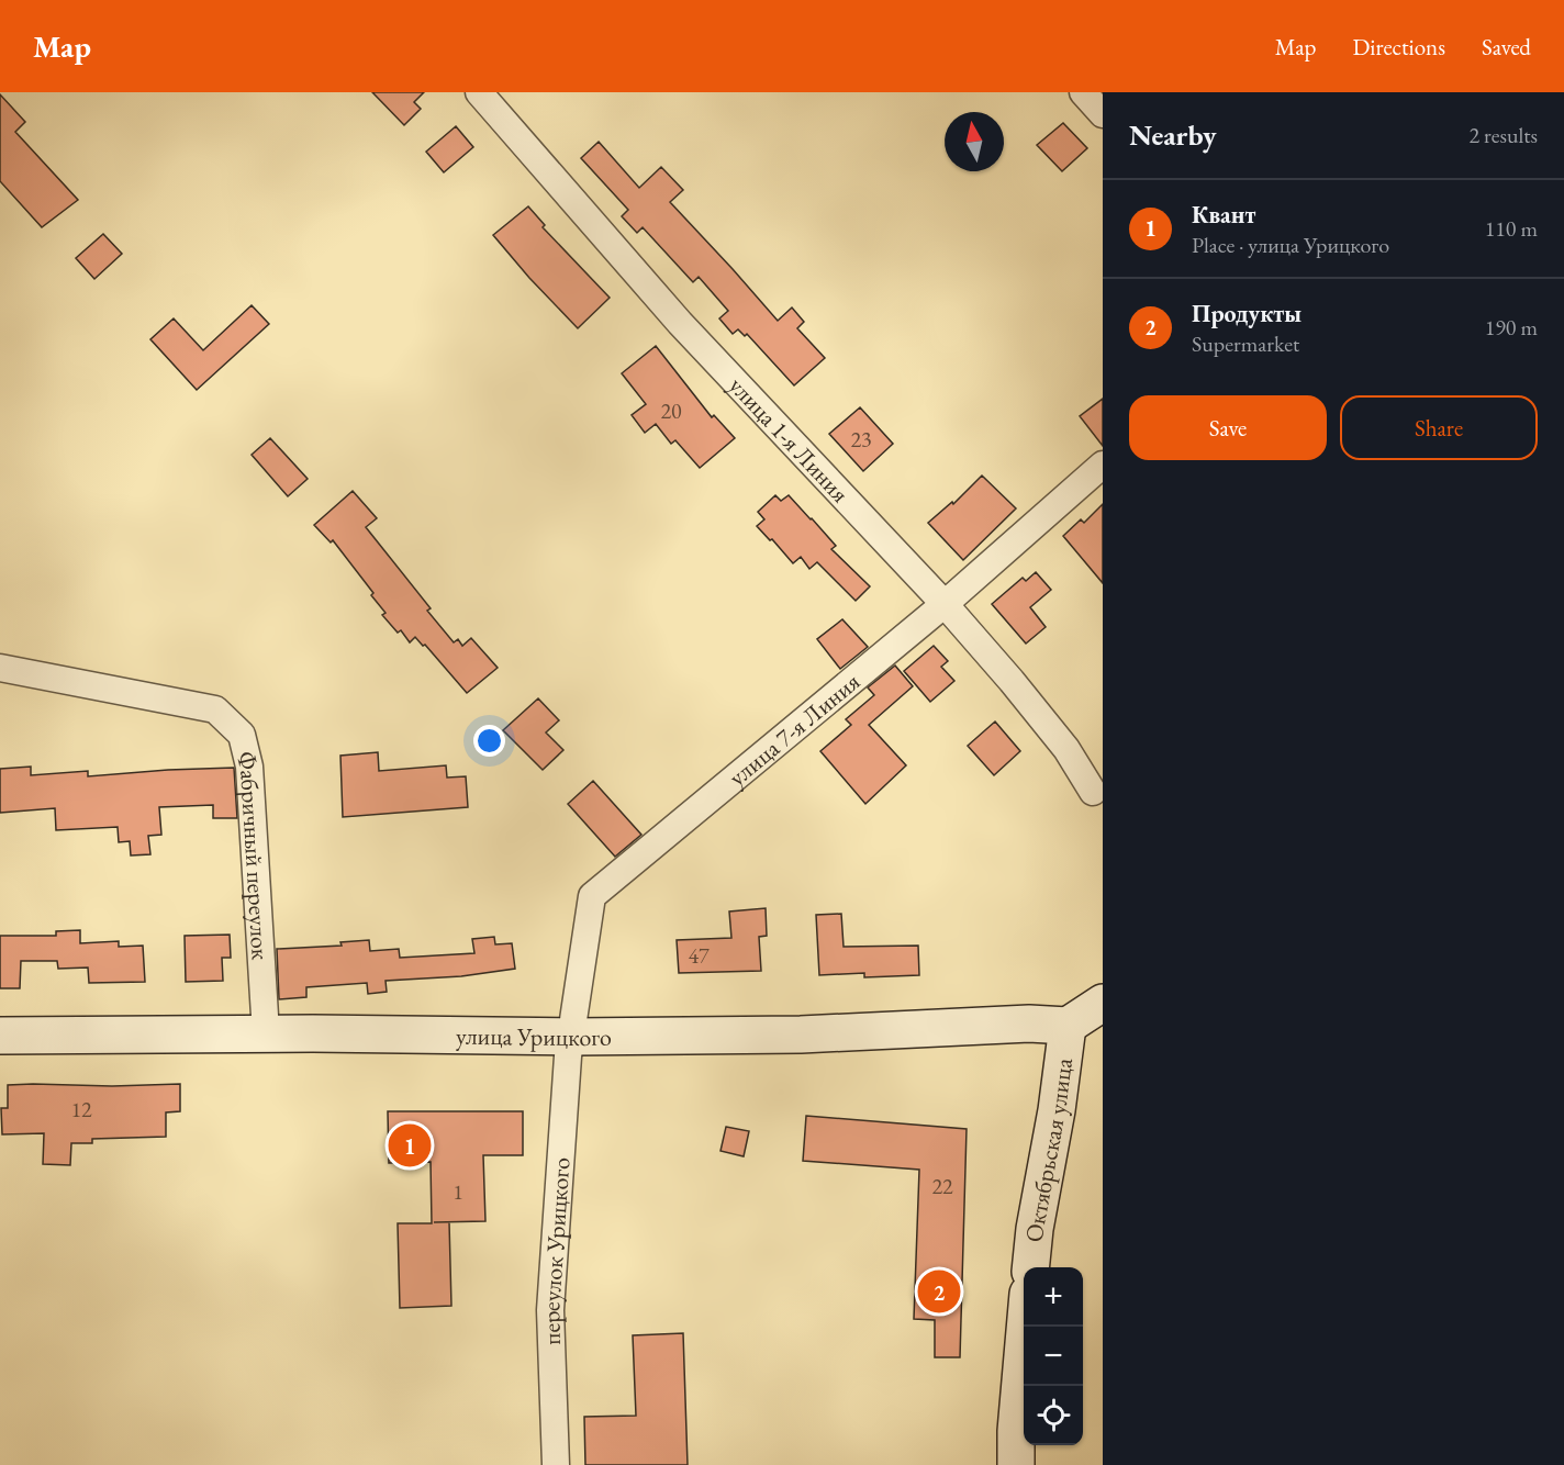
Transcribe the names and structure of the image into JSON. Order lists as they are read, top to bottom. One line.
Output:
{"streets":{"main road":["улица Урицкого","Октябрьская улица"],"street":["улица 1-я Линия","улица 7-я Линия","Фабричный переулок","переулок Урицкого"]},"crossings":[["улица 1-я Линия","улица 7-я Линия"],["улица 7-я Линия","улица Урицкого"],["улица 7-я Линия","переулок Урицкого"],["Фабричный переулок","улица Урицкого"],["улица Урицкого","Октябрьская улица"],["улица Урицкого","переулок Урицкого"]],"house_numbers":["20","23","47","12","22","1"],"north":"top","page":{"header":"Map","nav":["Map","Directions","Saved"],"heading":["Nearby","2 results"],"list":[{"mark":"1","name":"Квант","note":"Place · улица Урицкого","value":"110 m"},{"mark":"2","name":"Продукты","note":"Supermarket","value":"190 m"}],"buttons":["Save","Share"],"pins":["1","2"],"map_buttons":["+","−"]}}
